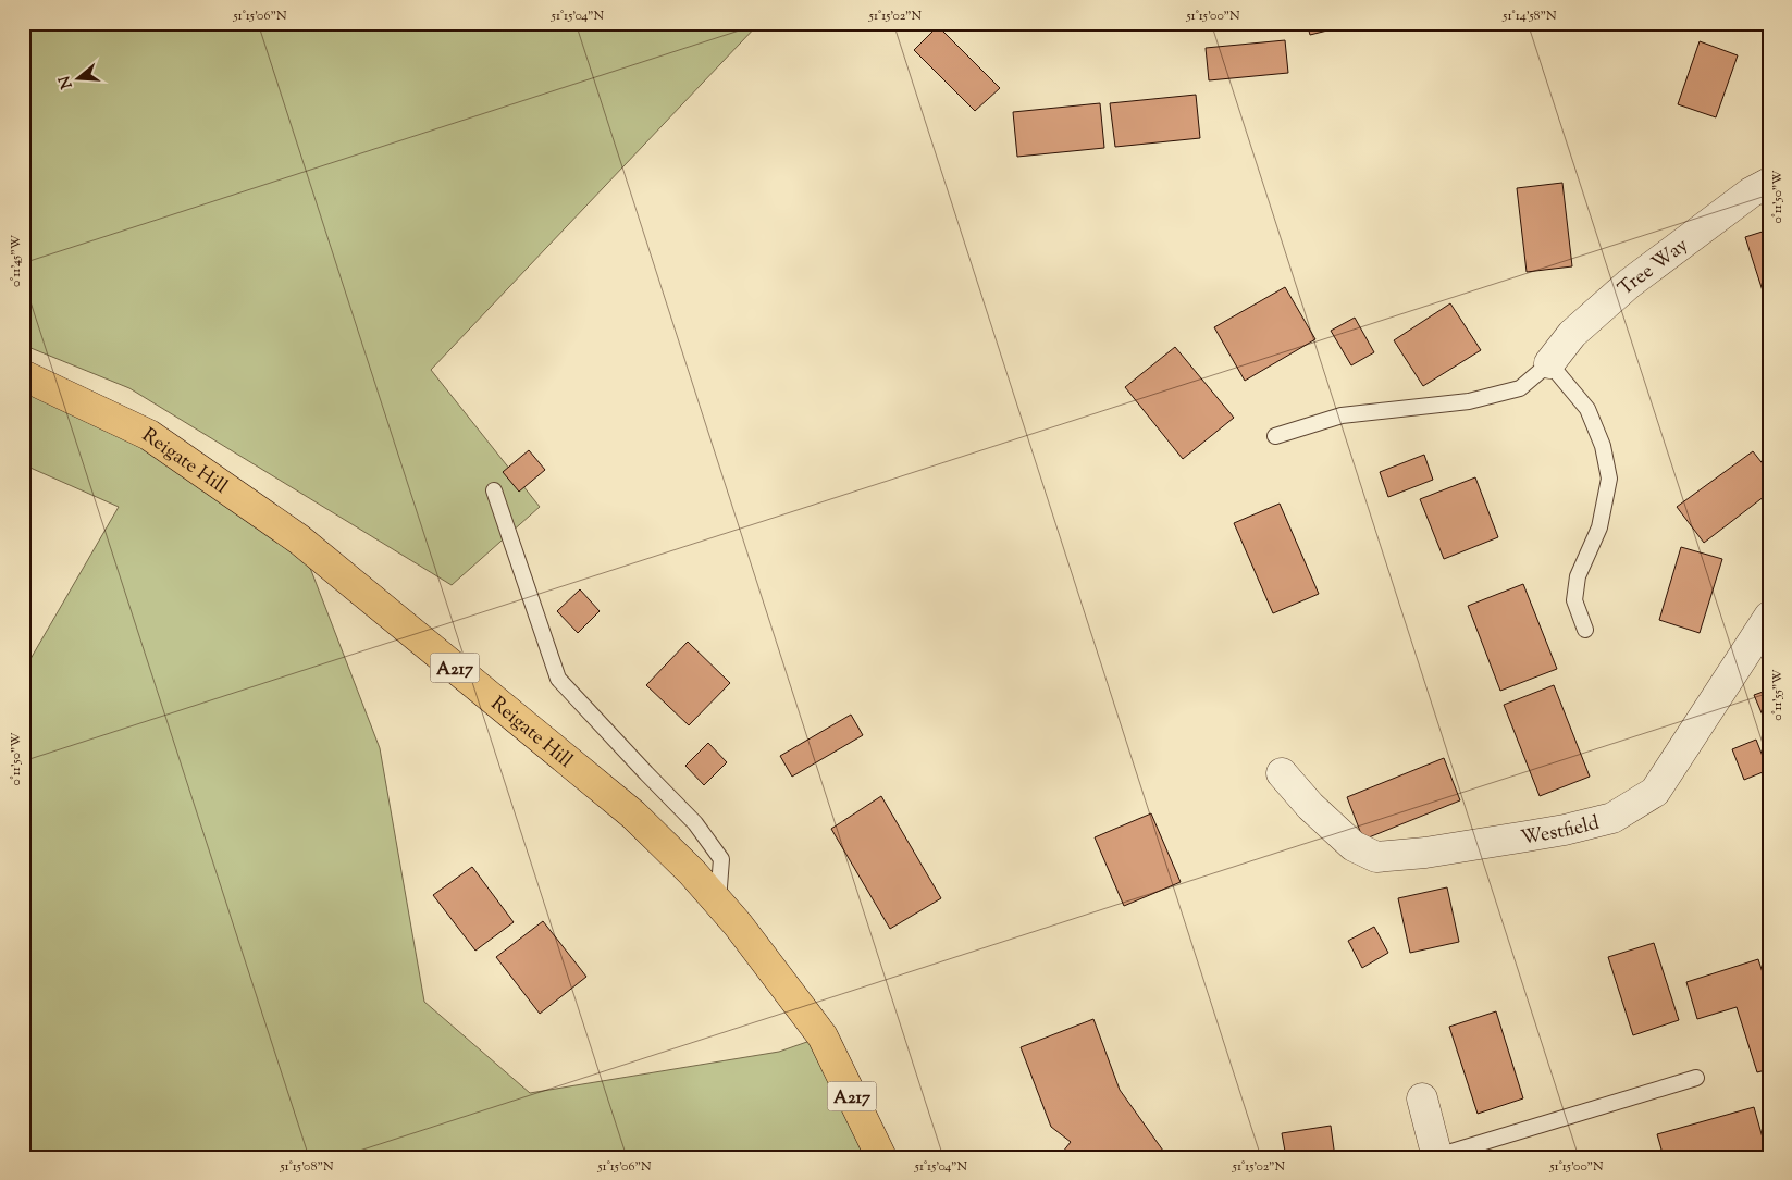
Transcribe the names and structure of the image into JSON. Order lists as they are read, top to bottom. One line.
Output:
{"streets":{"main road":["Reigate Hill","A217"],"street":["Tree Way","Westfield"]},"north":"left","coordinates":["51°15'06\"N","51°15'04\"N","51°15'02\"N","51°15'00\"N","51°14'58\"N","0°11'50\"W","0°11'45\"W","0°11'55\"W","51°15'08\"N"]}
